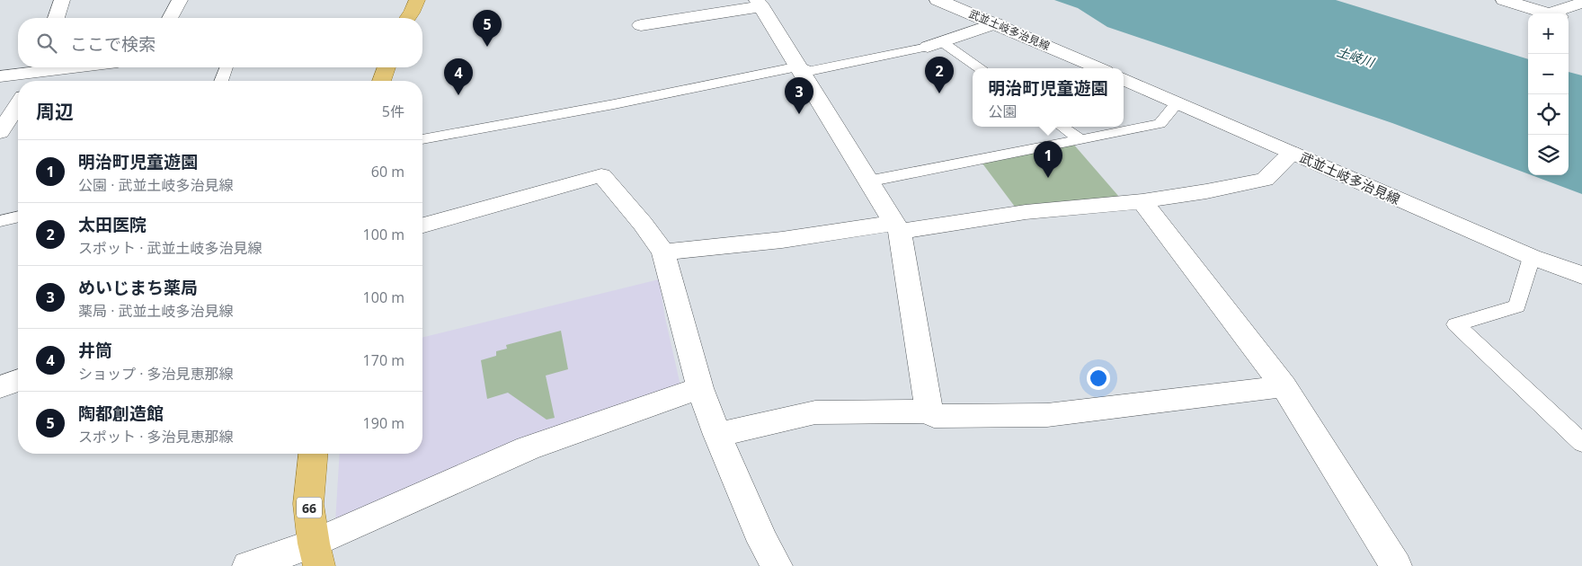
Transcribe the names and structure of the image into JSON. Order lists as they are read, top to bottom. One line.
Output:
{"streets":{"main road":["66"],"street":["武並土岐多治見線"]},"water":["土岐川"],"page":{"pins":["5","2","4","3","1"],"map_buttons":["+","−"],"search":"ここで検索","popup":["明治町児童遊園","公園"],"heading":["周辺","5件"],"list":[{"mark":"1","name":"明治町児童遊園","note":"公園 · 武並土岐多治見線","value":"60 m"},{"mark":"2","name":"太田医院","note":"スポット · 武並土岐多治見線","value":"100 m"},{"mark":"3","name":"めいじまち薬局","note":"薬局 · 武並土岐多治見線","value":"100 m"},{"mark":"4","name":"井筒","note":"ショップ · 多治見恵那線","value":"170 m"},{"mark":"5","name":"陶都創造館","note":"スポット · 多治見恵那線","value":"190 m"}]}}
